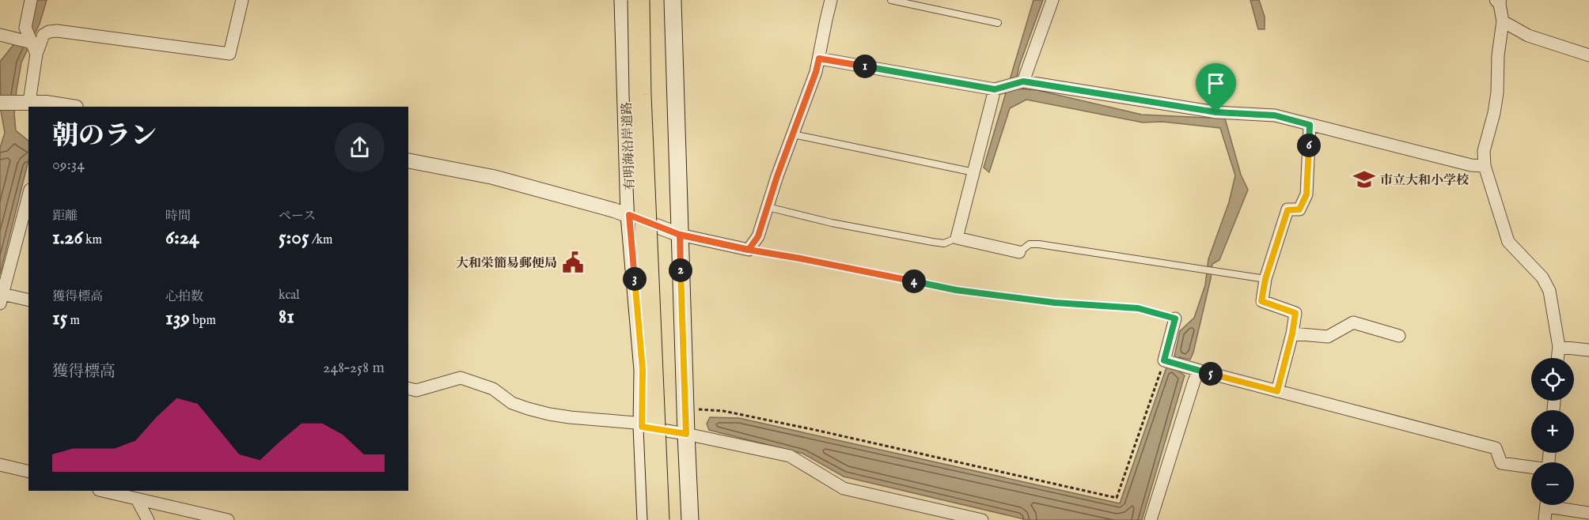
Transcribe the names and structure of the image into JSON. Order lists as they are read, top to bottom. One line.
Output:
{"streets":{"main road":["有明海沿岸道路"]},"places":{"school or university":["市立大和小学校"],"public building":["大和栄簡易郵便局"]},"page":{"pins":["1","6","2","3","4","5"],"heading":["朝のラン","09:34"],"stats":[["距離","1.26 km"],["時間","6:24"],["ペース","5:05 /km"],["獲得標高","15 m"],["心拍数","139 bpm"],["kcal","81"]],"chart":["獲得標高","248–258 m"],"map_buttons":["+","−"]}}
